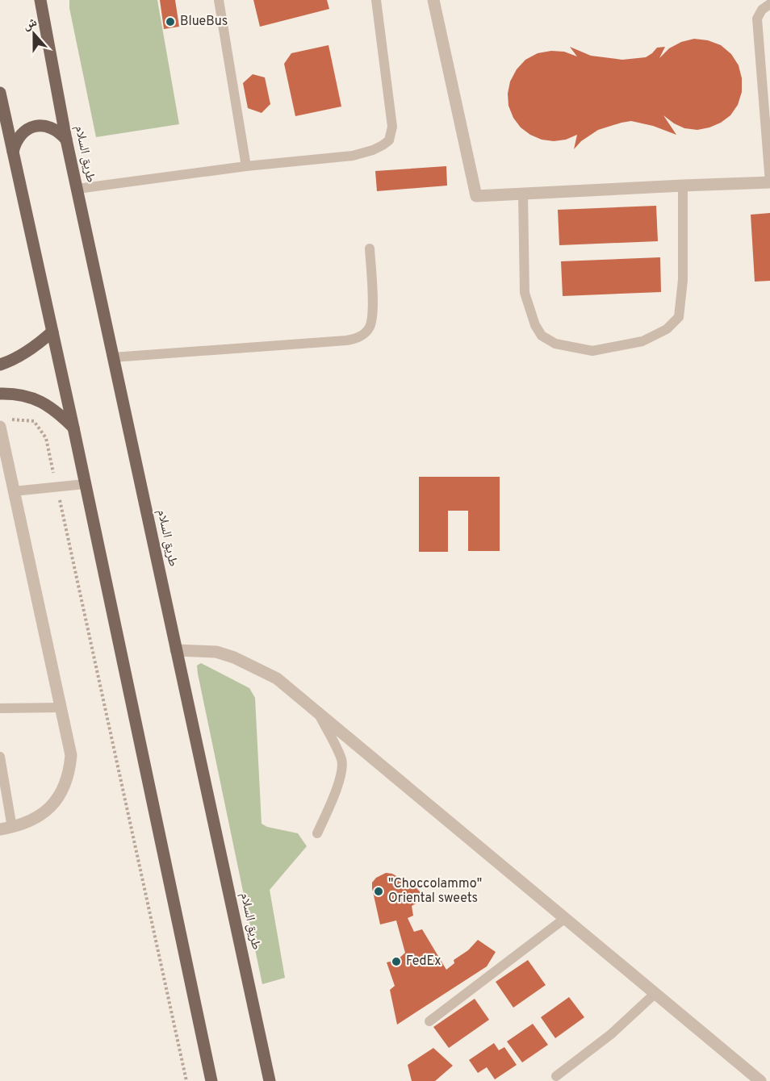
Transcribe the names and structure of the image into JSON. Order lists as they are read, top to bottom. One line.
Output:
{"streets":{"main road":["طريق السلام"]},"places":["BlueBus","\"Choccolammo\" Oriental sweets","FedEx"],"north":"top"}
